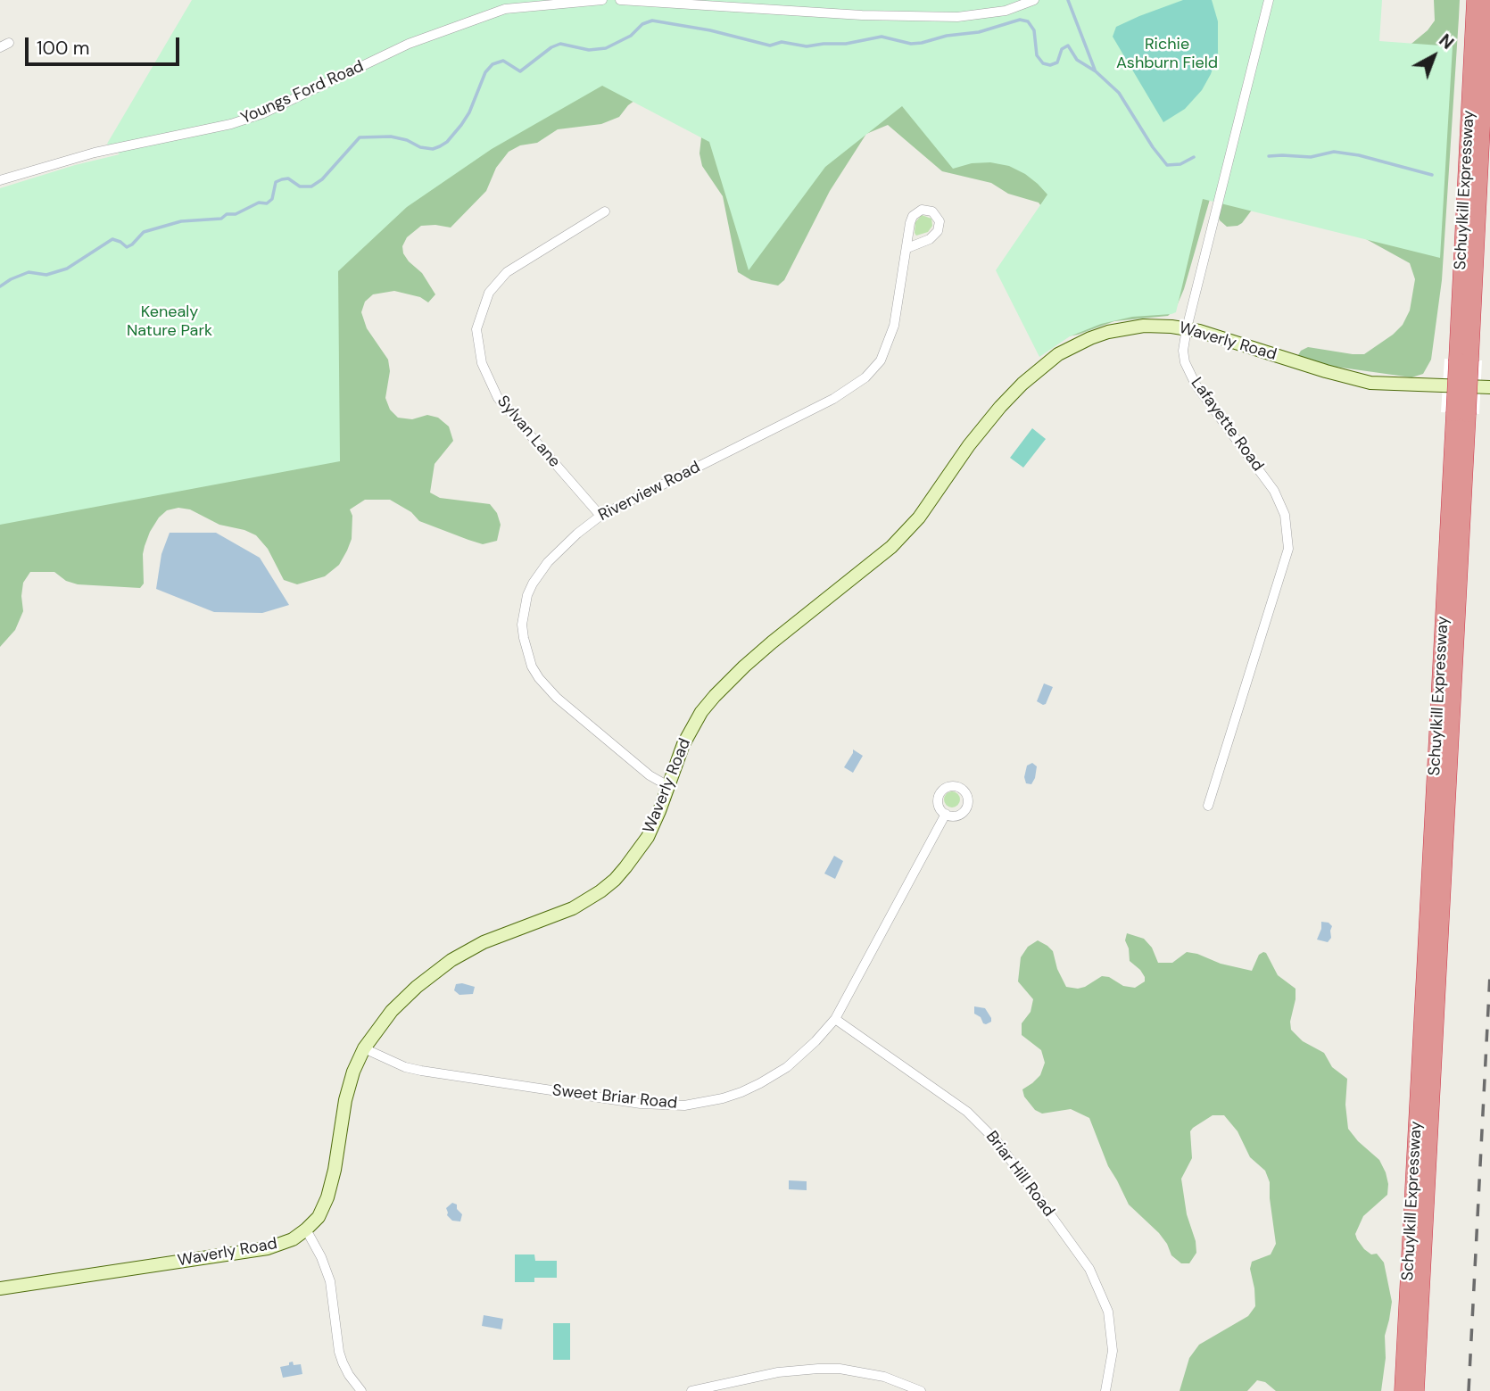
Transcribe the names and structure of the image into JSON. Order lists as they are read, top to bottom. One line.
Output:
{"streets":{"highway":["Schuylkill Expressway"],"street":["Youngs Ford Road","Waverly Road","Lafayette Road","Sylvan Lane","Riverview Road","Sweet Briar Road","Briar Hill Road"]},"crossings":[["Waverly Road","Lafayette Road"],["Waverly Road","Riverview Road"],["Waverly Road","Sweet Briar Road"],["Sylvan Lane","Riverview Road"],["Sweet Briar Road","Briar Hill Road"]],"parks":["Richie Ashburn Field","Kenealy Nature Park"],"scale_bar":"100 m","north":"top right"}
